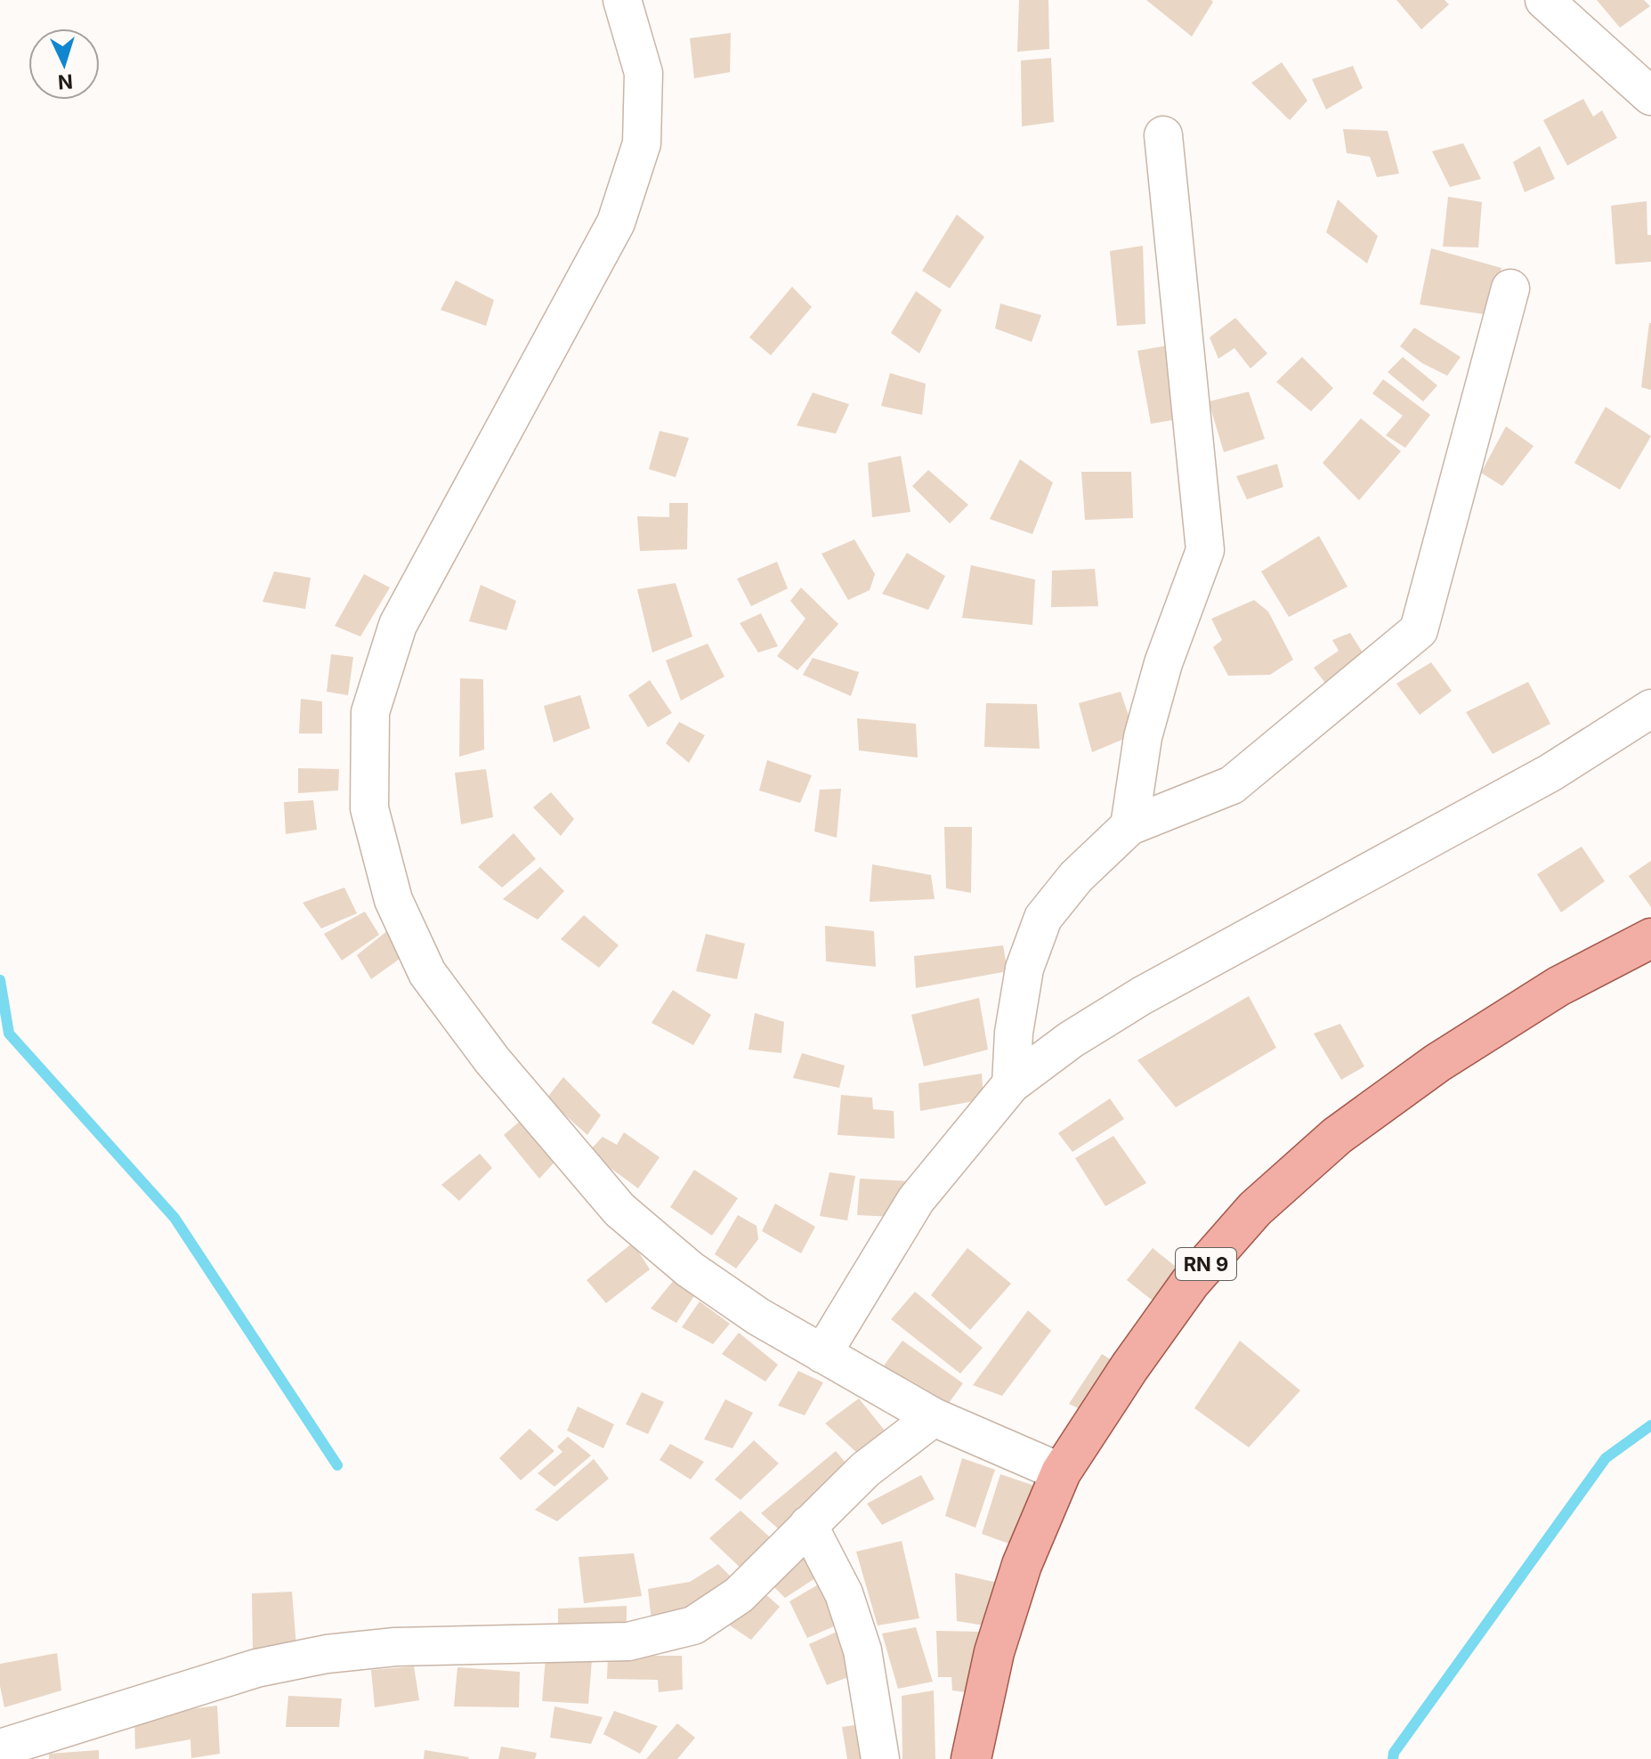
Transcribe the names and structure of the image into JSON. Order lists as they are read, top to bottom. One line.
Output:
{"streets":{"main road":["RN 9"]},"north":"bottom"}
